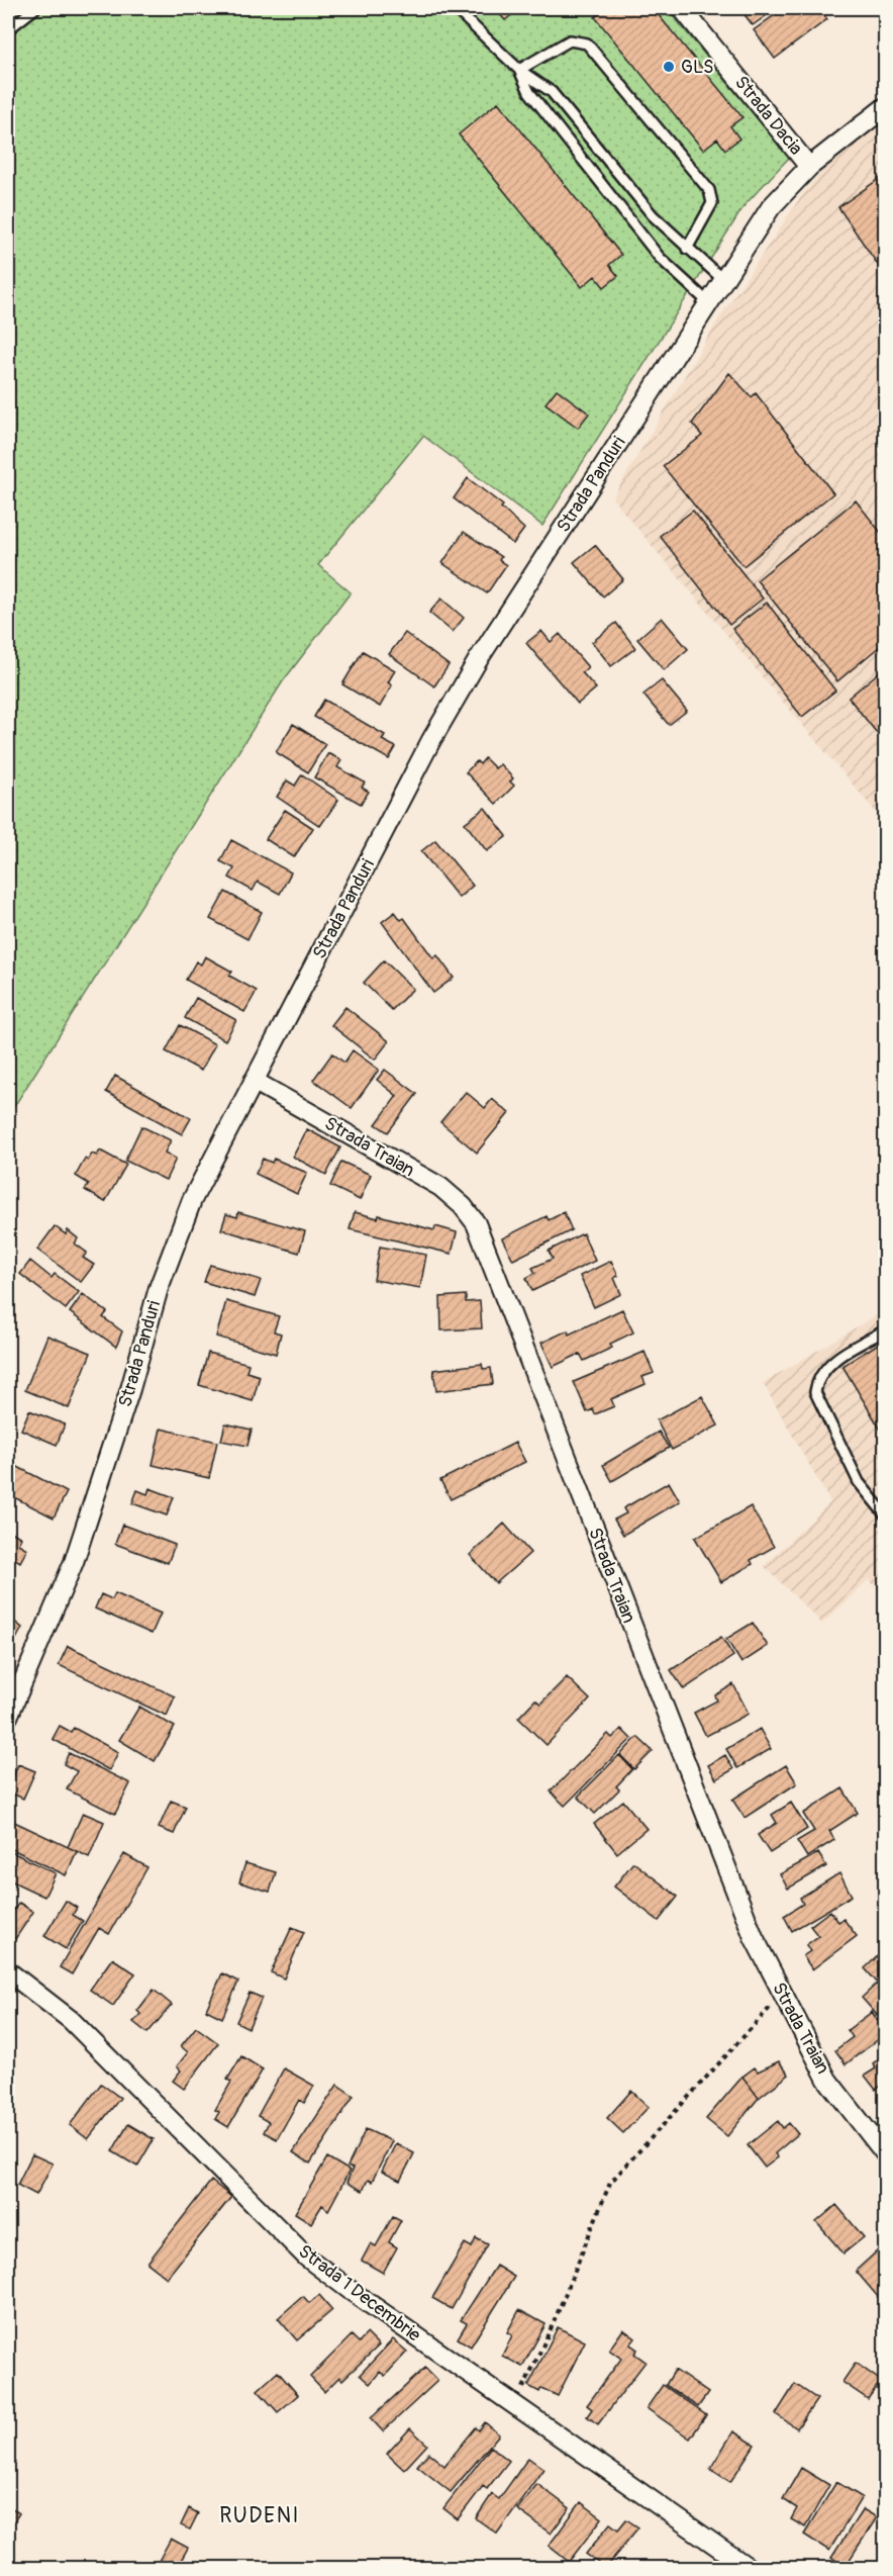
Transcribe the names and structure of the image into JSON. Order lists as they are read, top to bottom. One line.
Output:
{"streets":{"street":["Strada Dacia","Strada Panduri","Strada Traian","Strada 1 Decembrie"]},"crossings":[["Strada Dacia","Strada Panduri"],["Strada Panduri","Strada Traian"]],"districts":["RUDENI"],"places":["GLS"]}
